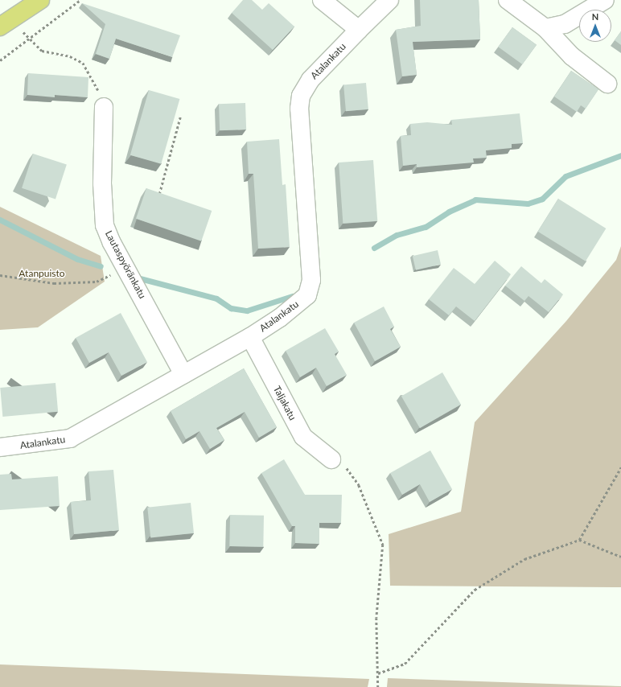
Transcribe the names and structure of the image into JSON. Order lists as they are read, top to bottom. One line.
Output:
{"streets":{"street":["Atalankatu","Lautaspyöränkatu","Taljakatu"]},"crossings":[["Atalankatu","Lautaspyöränkatu"],["Atalankatu","Taljakatu"]],"parks":["Atanpuisto"],"north":"top"}
